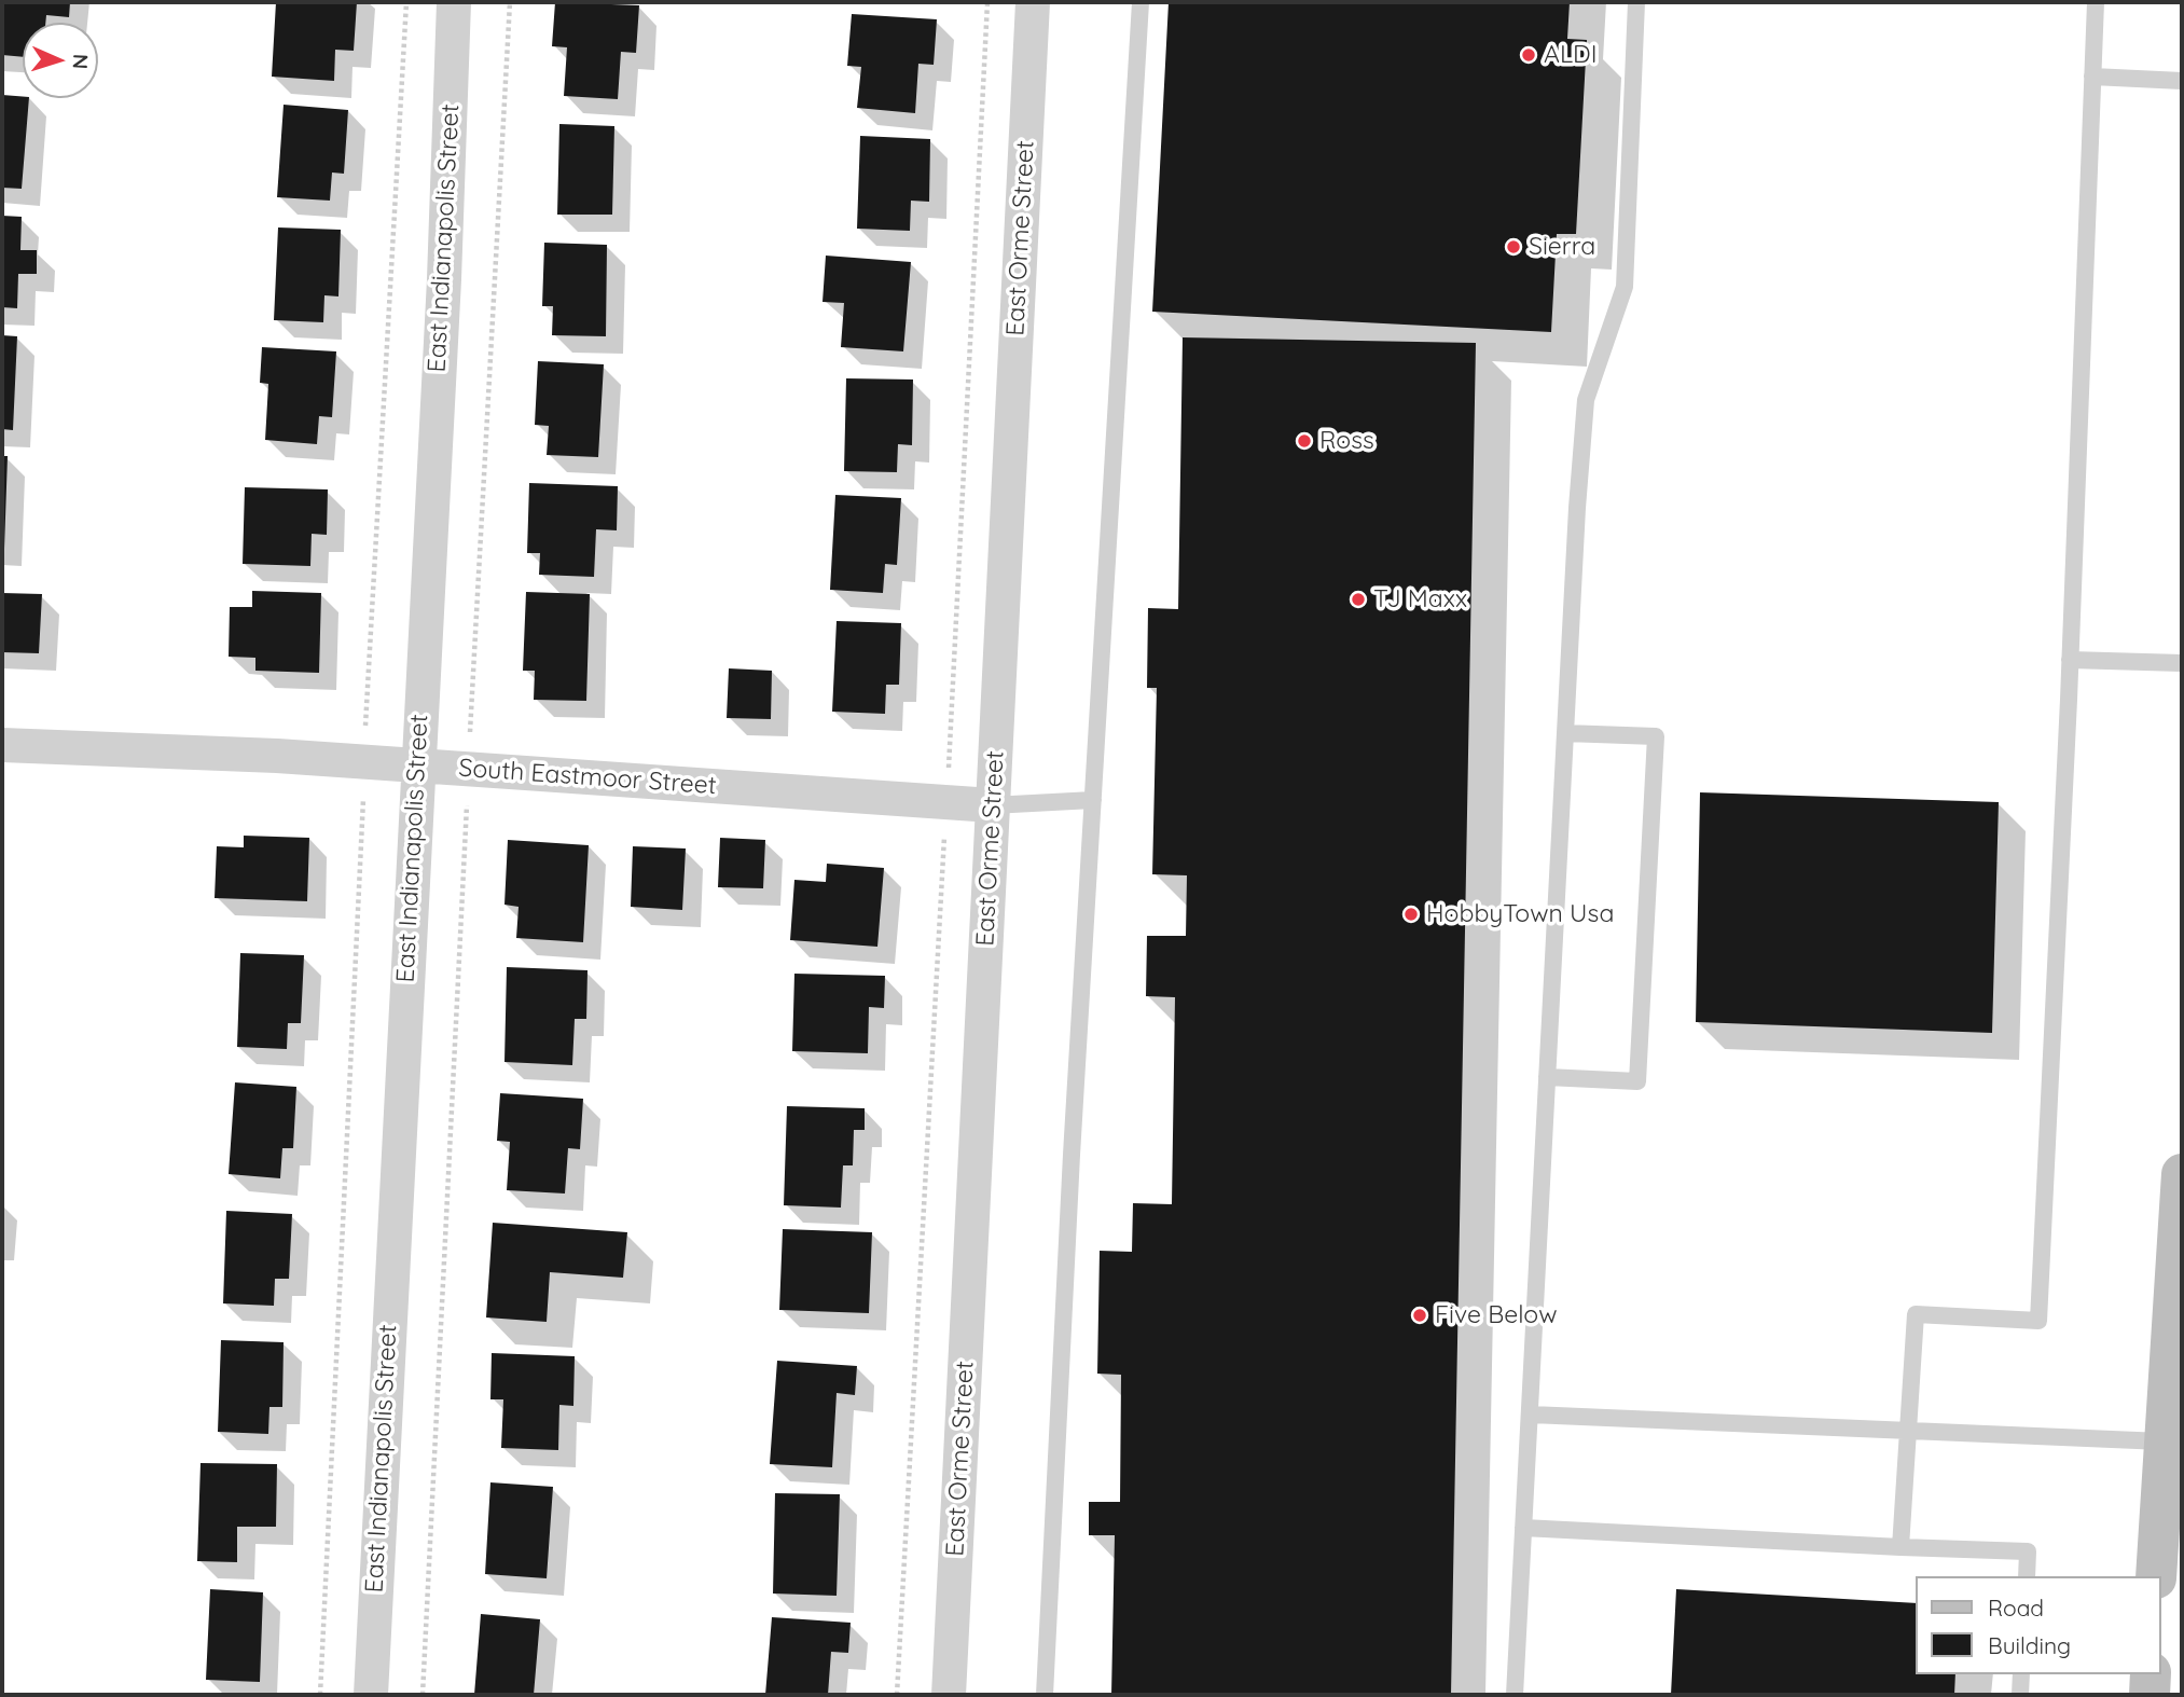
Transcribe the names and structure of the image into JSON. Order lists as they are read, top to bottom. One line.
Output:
{"streets":{"street":["East Indianapolis Street","East Orme Street","South Eastmoor Street"]},"crossings":[["East Indianapolis Street","South Eastmoor Street"],["East Orme Street","South Eastmoor Street"]],"places":["ALDI","Sierra","Ross","TJ Maxx","HobbyTown Usa","Five Below"],"legend":["Road","Building"],"north":"right"}
